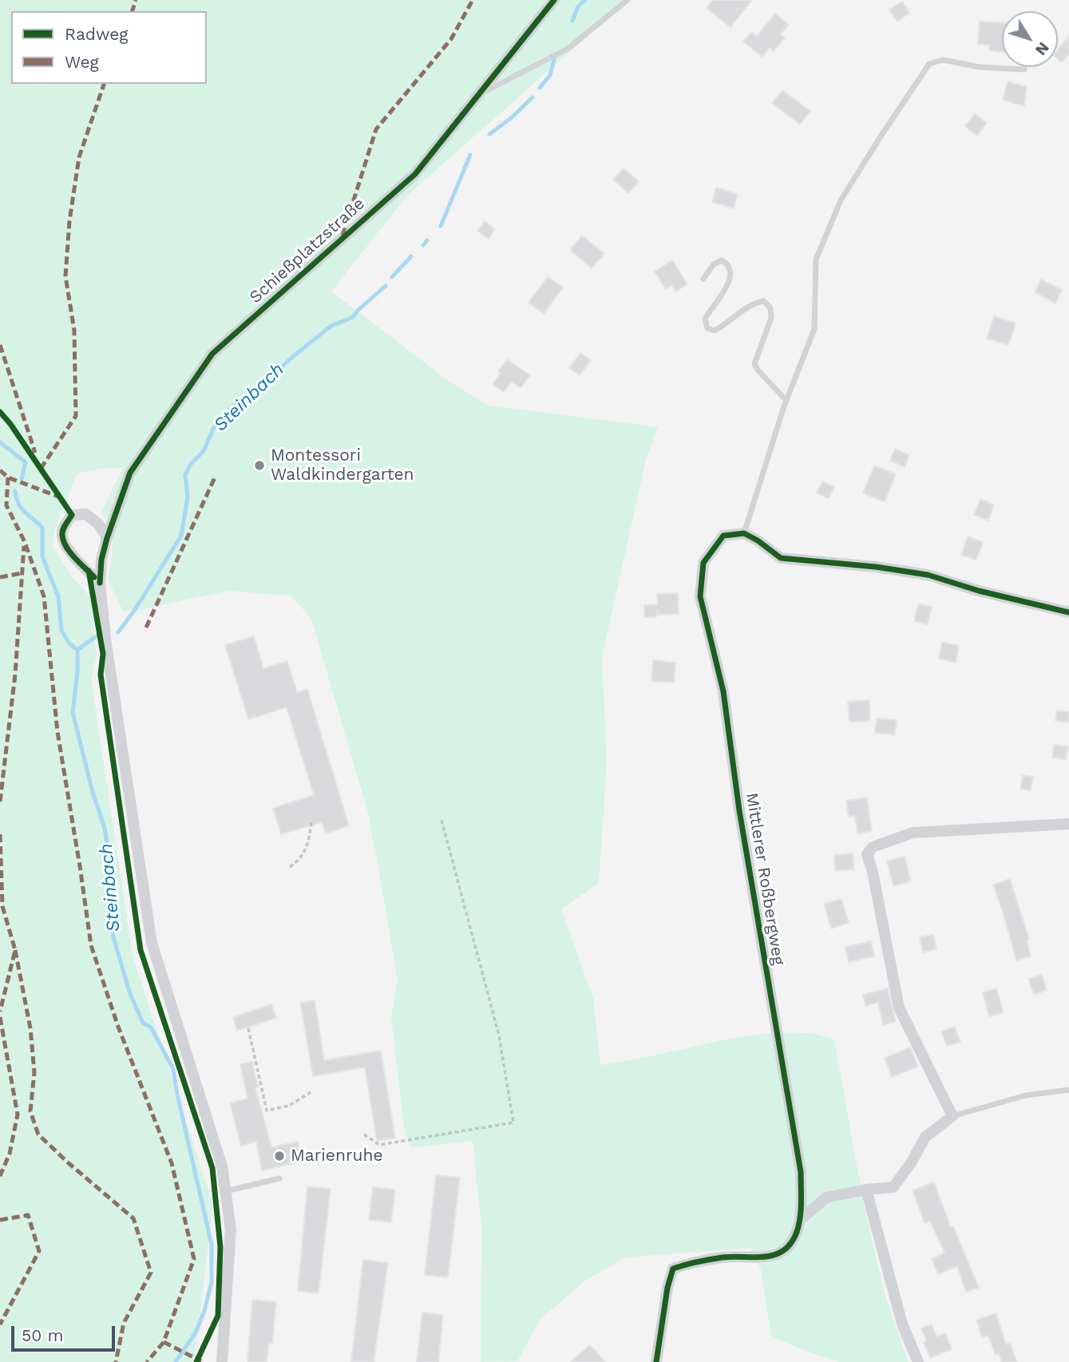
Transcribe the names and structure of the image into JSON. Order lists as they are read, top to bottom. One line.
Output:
{"streets":{"street":["Schießplatzstraße","Mittlerer Roßbergweg"]},"water":["Steinbach"],"places":["Montessori Waldkindergarten","Marienruhe"],"legend":["Radweg","Weg"],"scale_bar":"50 m","north":"bottom right"}
